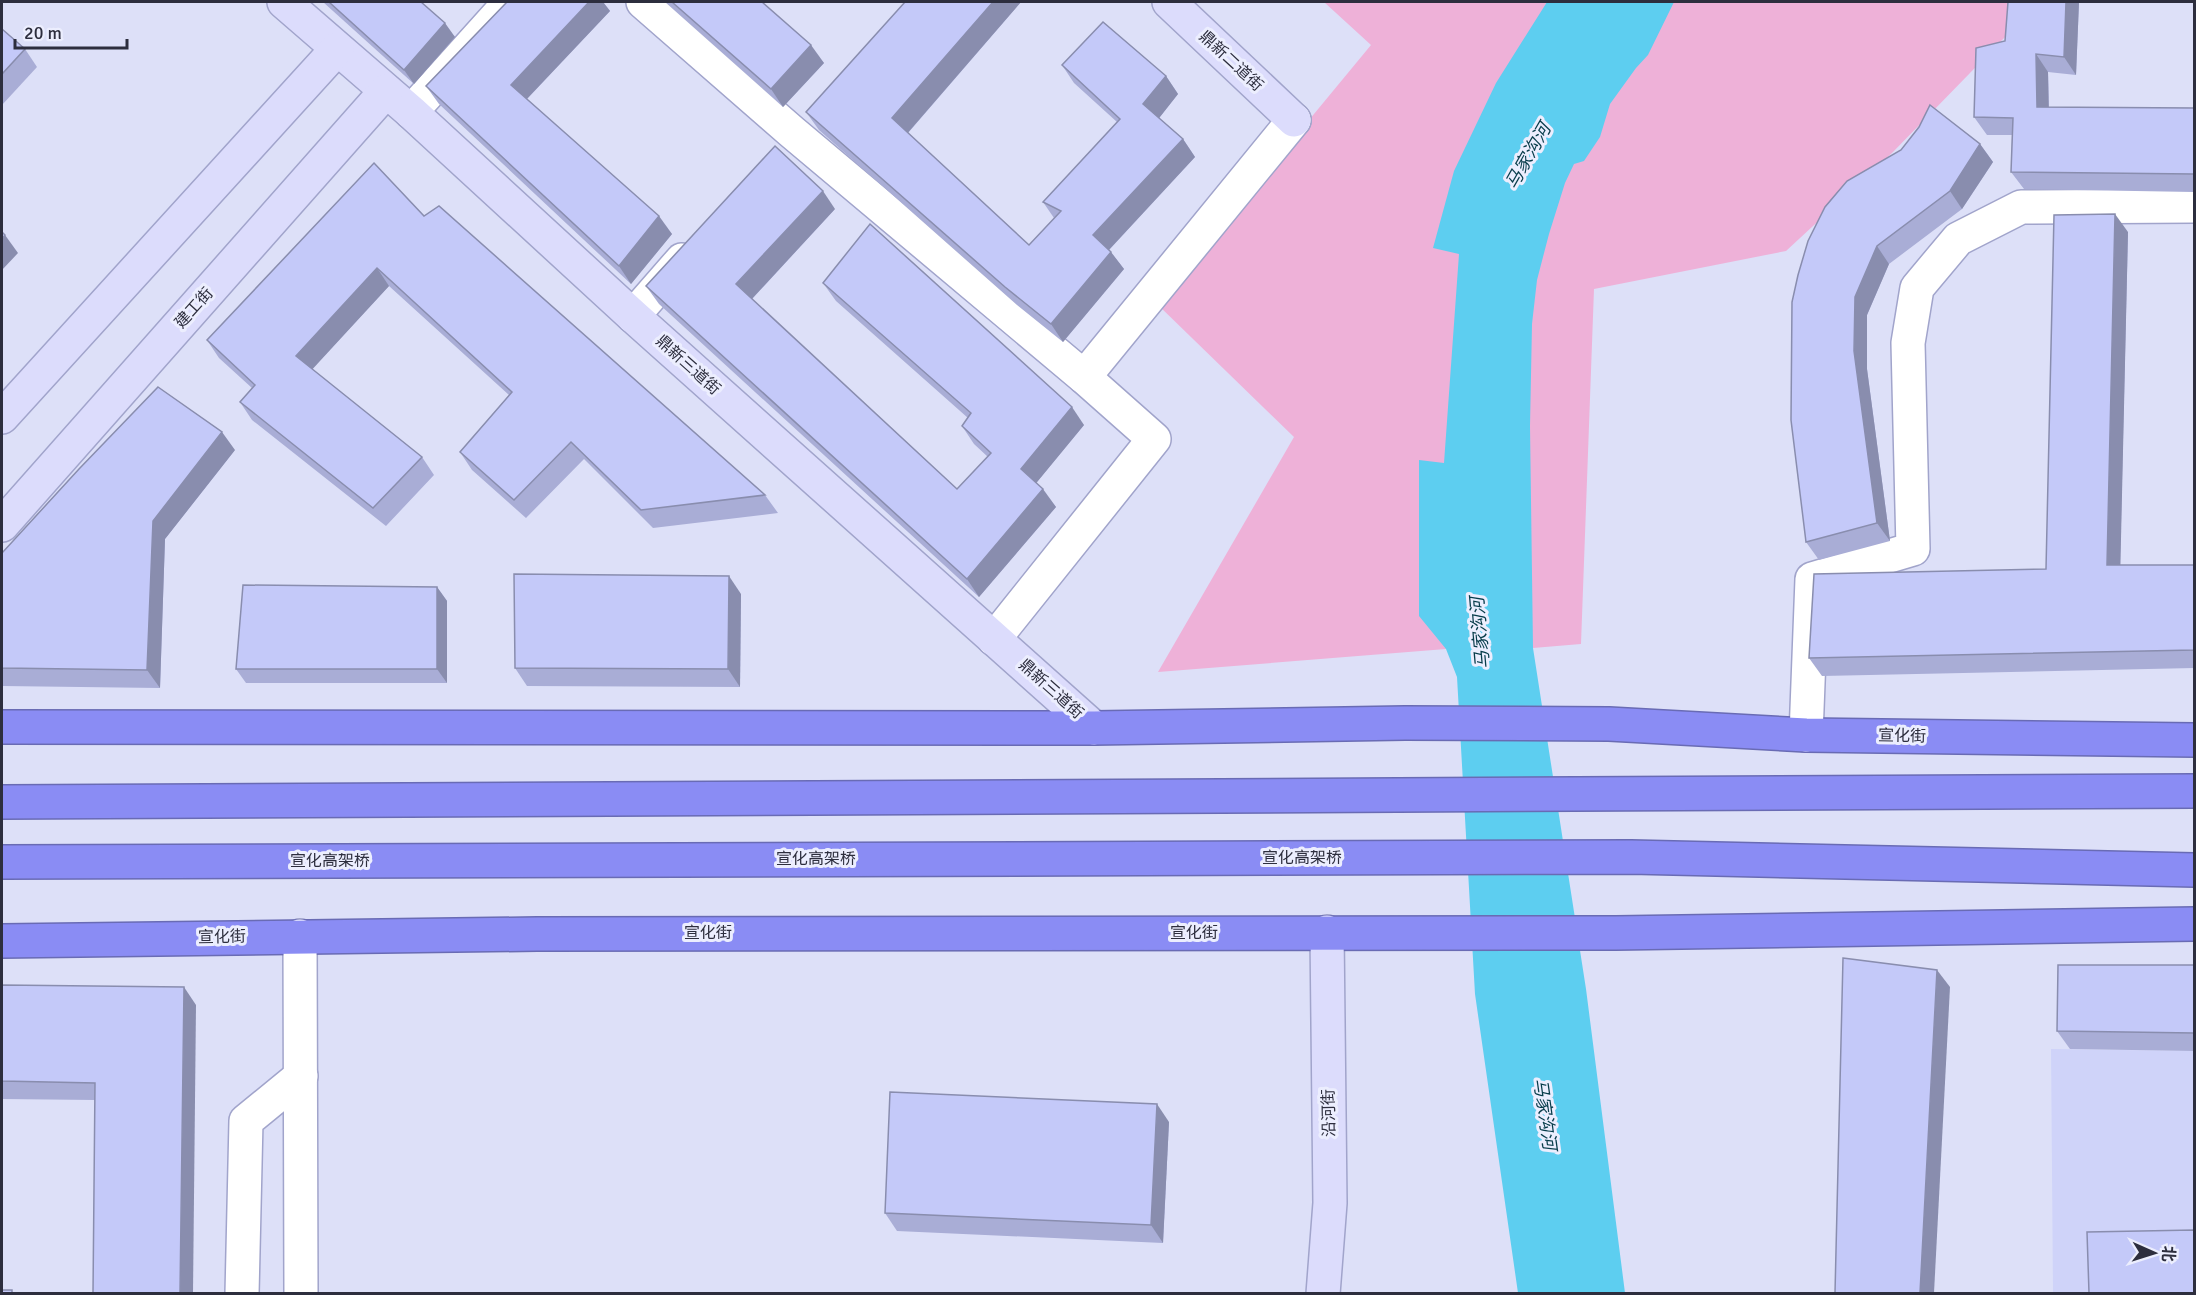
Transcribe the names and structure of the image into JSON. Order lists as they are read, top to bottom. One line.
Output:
{"streets":{"highway":["宣化街","宣化高架桥"],"street":["鼎新二道街","建工街","鼎新三道街","沿河街"]},"crossings":[["建工街","鼎新三道街"],["鼎新三道街","宣化街"],["宣化街","沿河街"]],"water":["马家沟河"],"scale_bar":"20 m","north":"right"}
